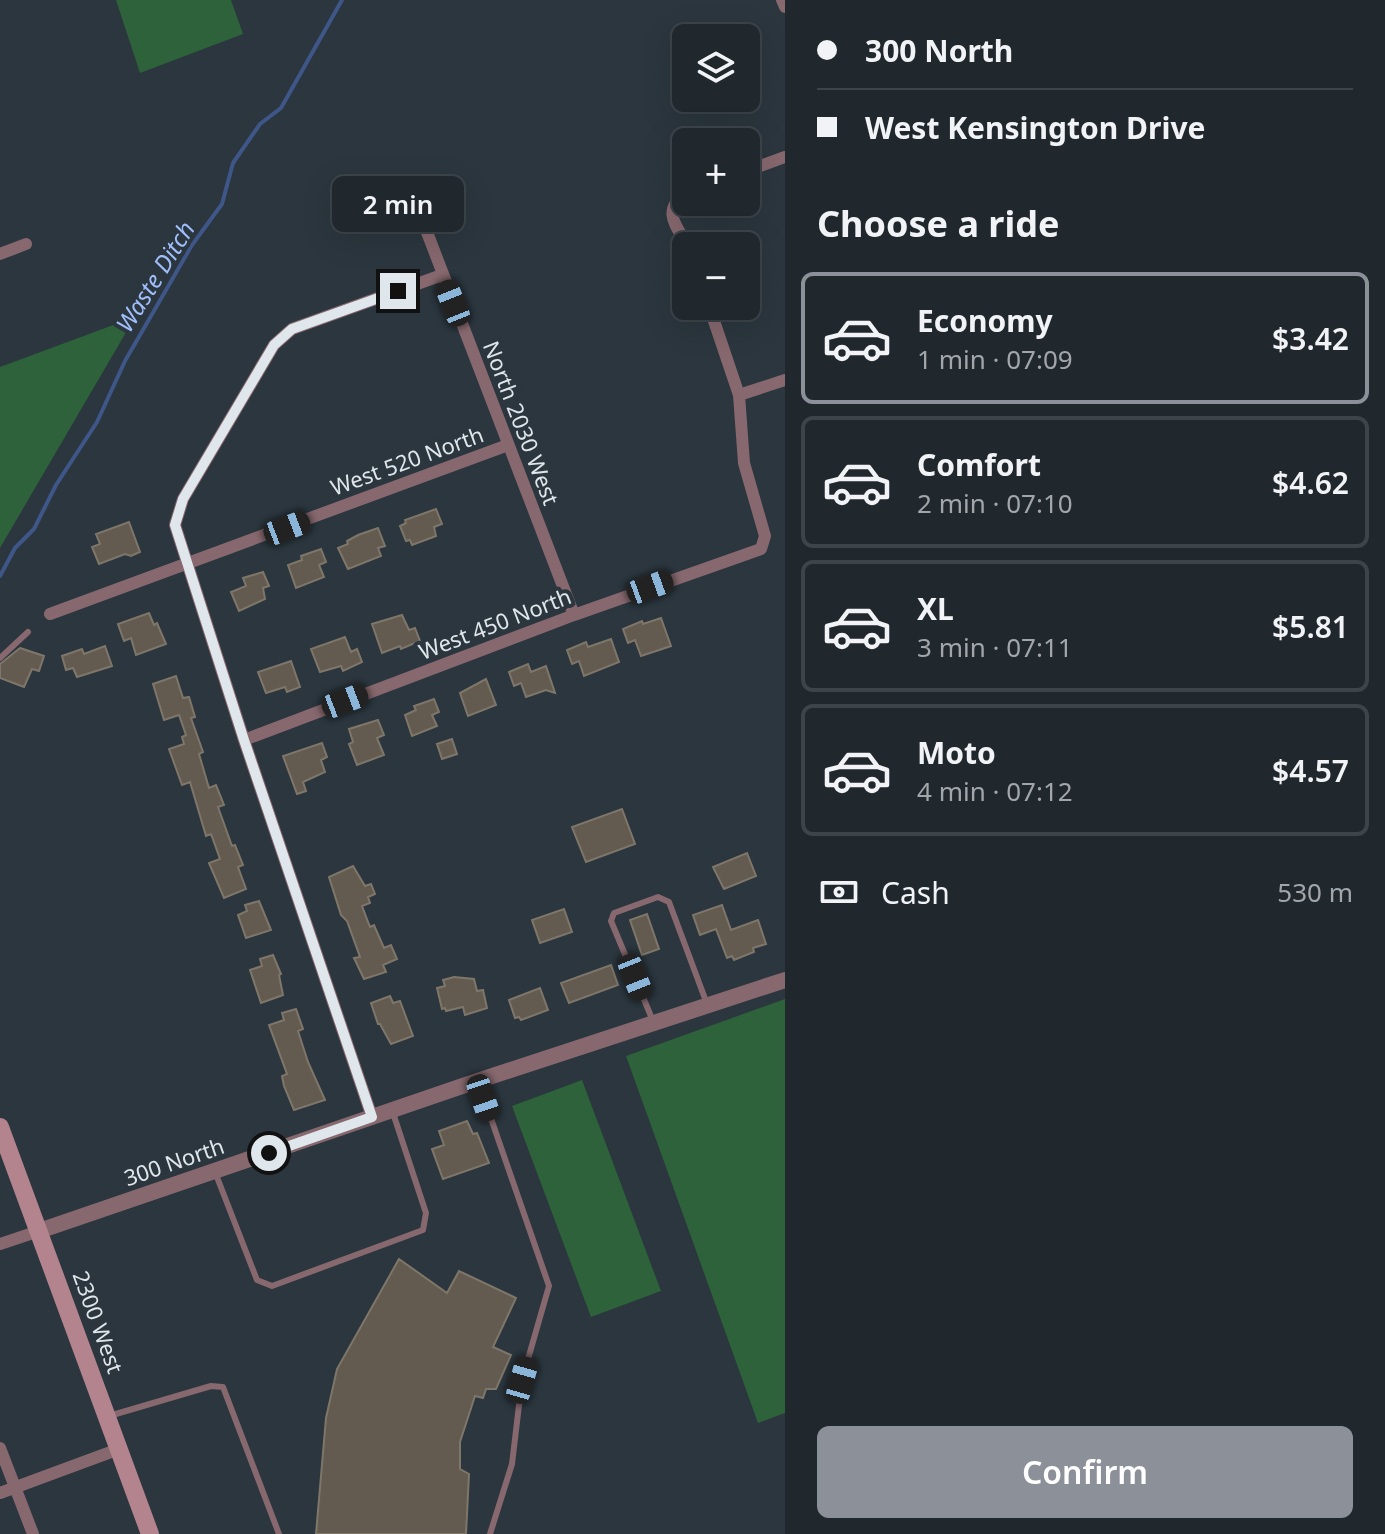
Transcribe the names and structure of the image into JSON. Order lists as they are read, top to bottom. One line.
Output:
{"streets":{"main road":["2300 West"],"street":["North 2030 West","West 520 North","West 450 North","300 North"]},"crossings":[["North 2030 West","West 520 North"],["North 2030 West","West 450 North"],["300 North","2300 West"]],"water":["Waste Ditch"],"page":{"banner":["300 North","West Kensington Drive"],"map_buttons":["+","−"],"bubble":"2 min","heading":"Choose a ride","list":[{"name":"Economy","note":"1 min · 07:09","value":"$3.42"},{"name":"Comfort","note":"2 min · 07:10","value":"$4.62"},{"name":"XL","note":"3 min · 07:11","value":"$5.81"},{"name":"Moto","note":"4 min · 07:12","value":"$4.57"}],"pay":["Cash","530 m"],"buttons":"Confirm"}}
